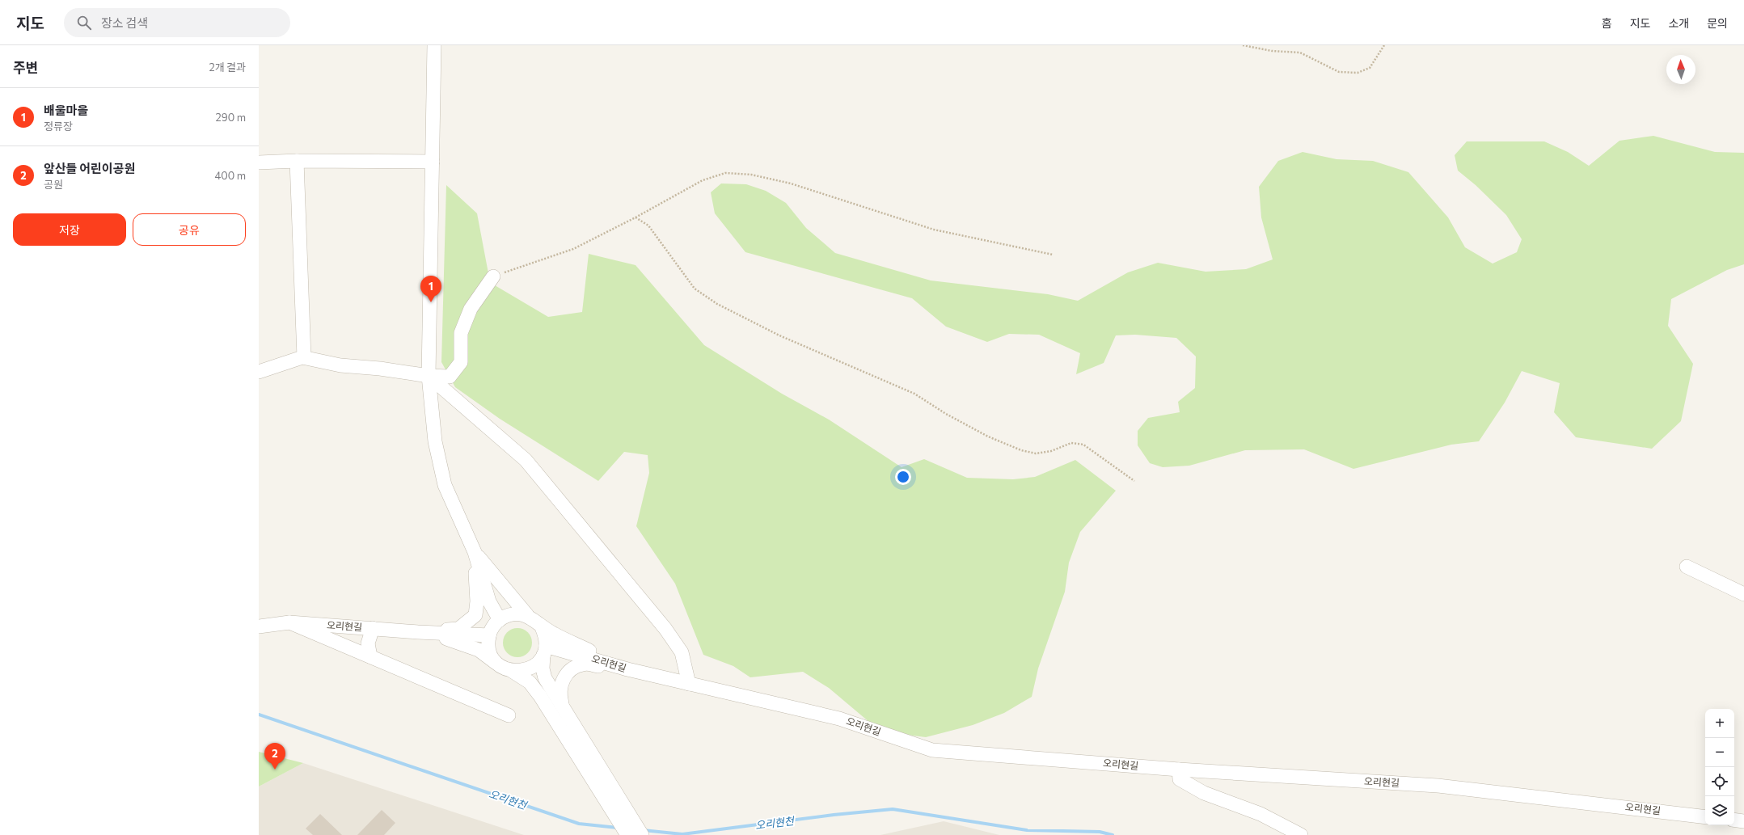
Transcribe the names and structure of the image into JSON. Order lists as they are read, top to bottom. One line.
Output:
{"streets":{"street":["오리현길"]},"water":["오리현천"],"north":"top","page":{"header":"지도","search":"장소 검색","nav":["홈","지도","소개","문의"],"heading":["주변","2개 결과"],"list":[{"mark":"1","name":"배울마을","note":"정류장","value":"290 m"},{"mark":"2","name":"앞산들 어린이공원","note":"공원","value":"400 m"}],"buttons":["저장","공유"],"pins":["1","2"],"map_buttons":["+","−"]}}
